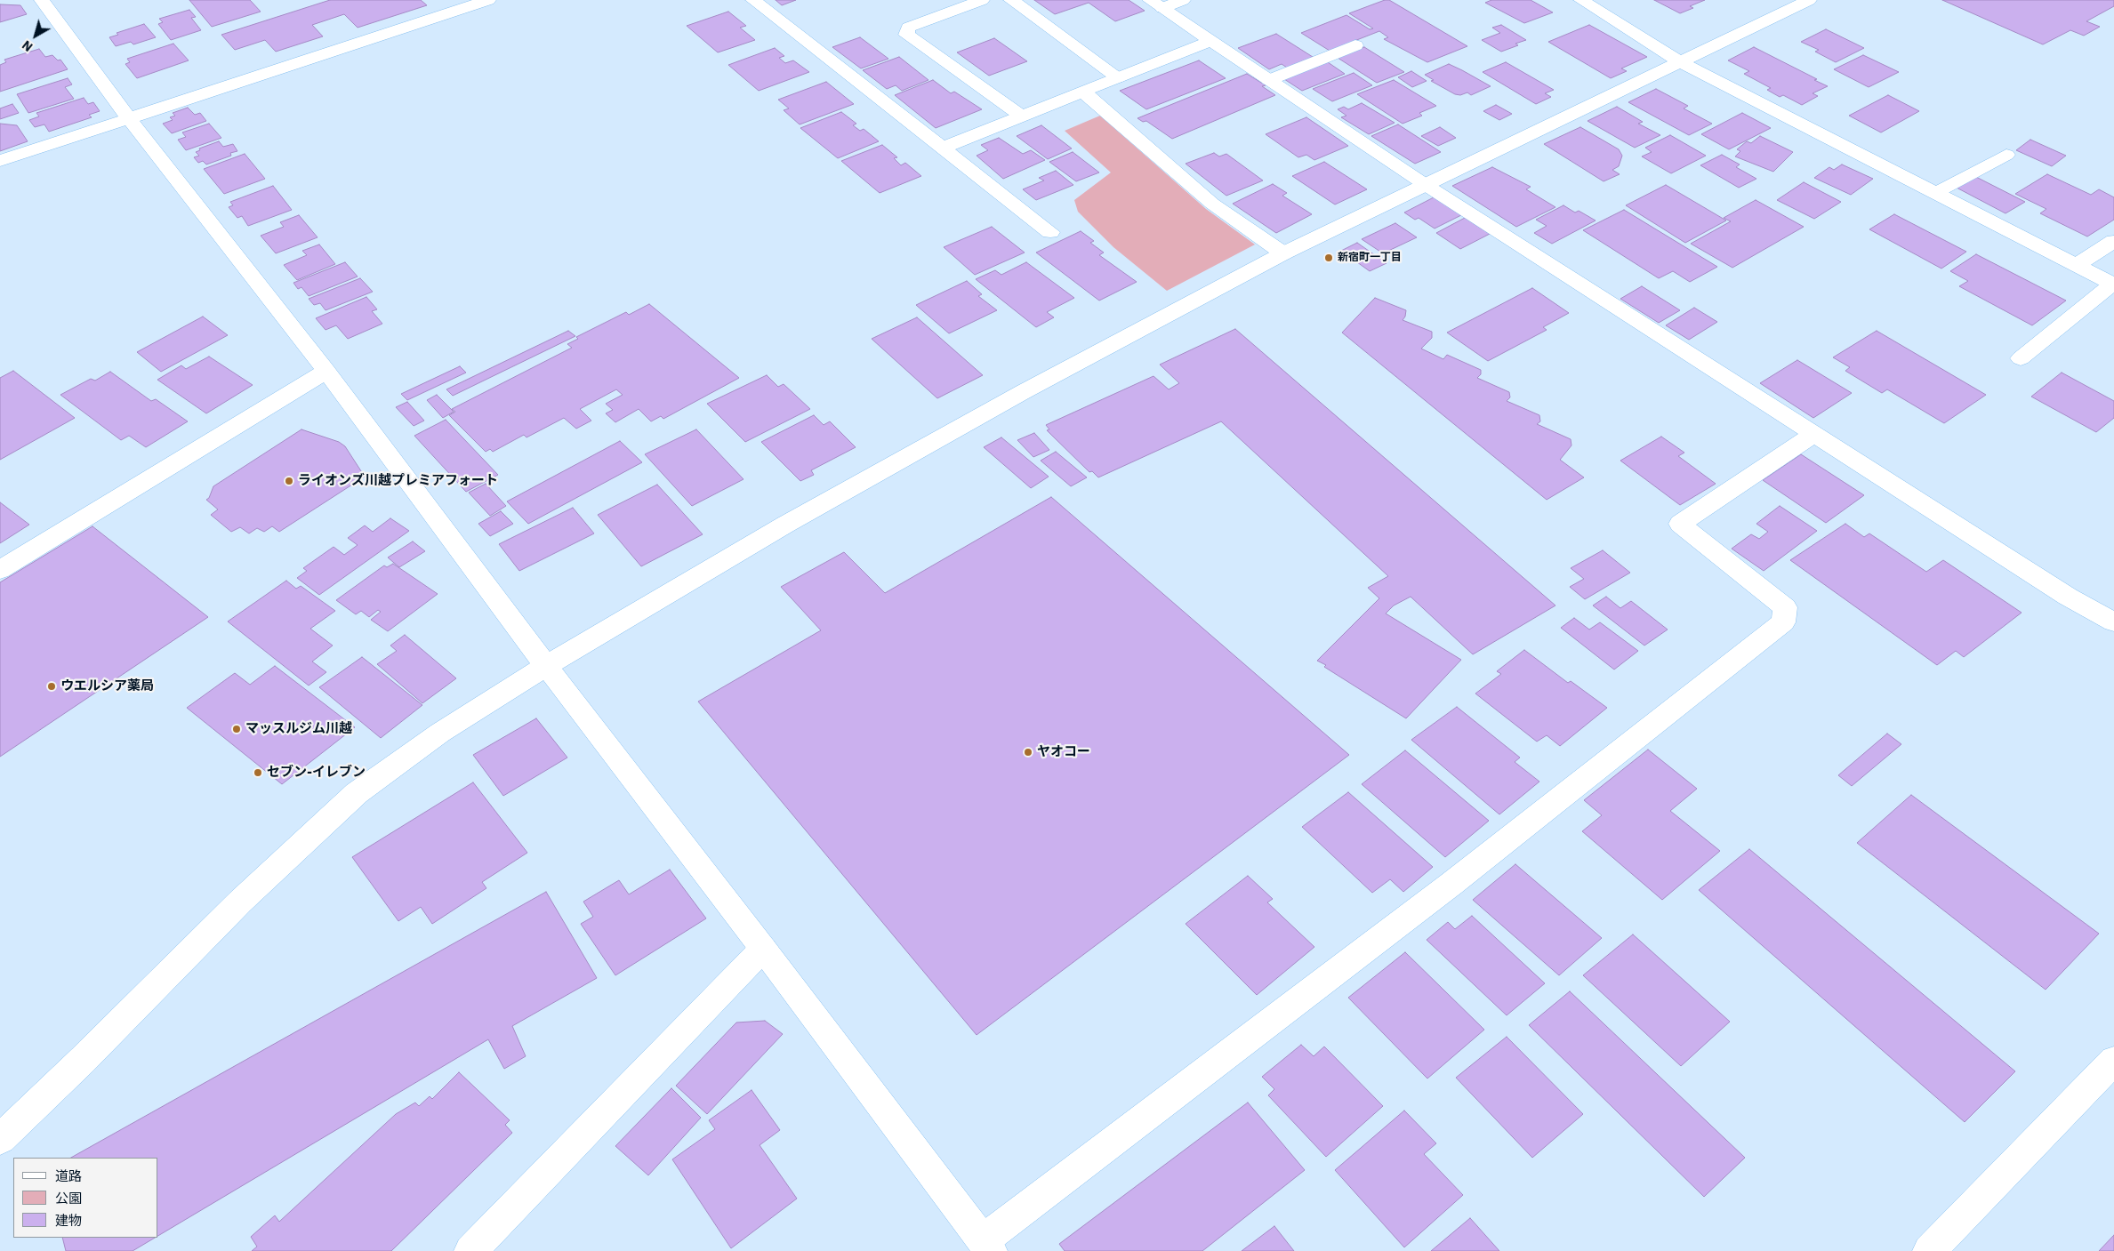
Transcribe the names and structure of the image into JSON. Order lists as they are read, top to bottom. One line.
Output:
{"places":["新宿町一丁目","ライオンズ川越プレミアフォート","ウエルシア薬局","マッスルジム川越","ヤオコー","セブン-イレブン"],"legend":["道路","公園","建物"],"north":"bottom left"}
